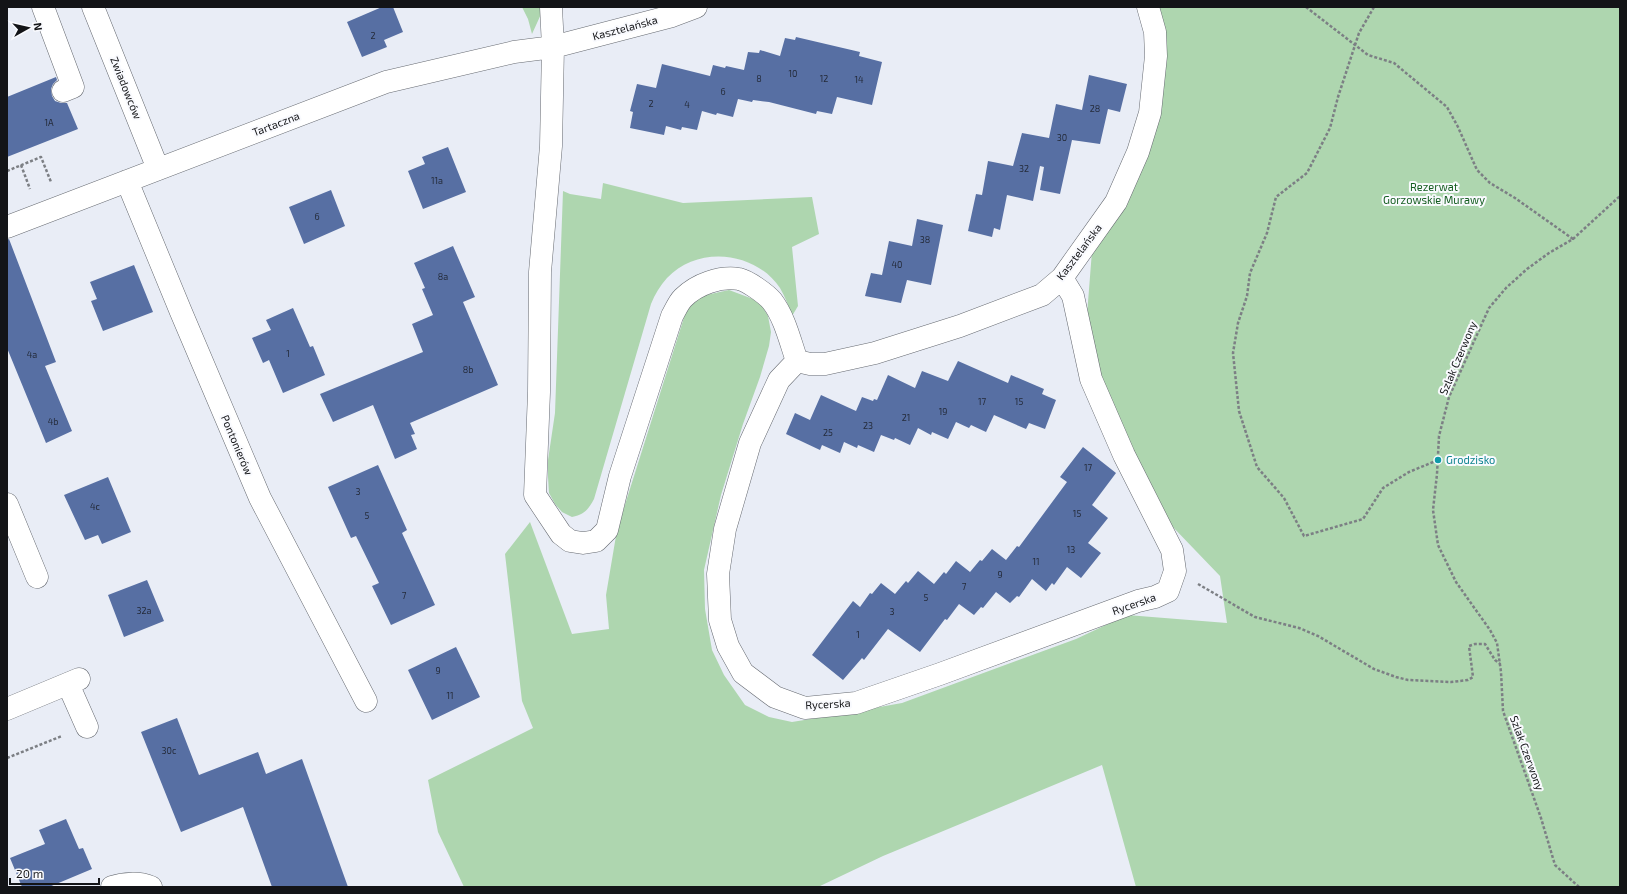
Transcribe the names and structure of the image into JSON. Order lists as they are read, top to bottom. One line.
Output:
{"streets":{"street":["Kasztelańska","Zwiadowców","Tartaczna","Pontonierów","Rycerska"],"path":["Szlak Czerwony"]},"crossings":[["Kasztelańska","Tartaczna"],["Kasztelańska","Rycerska"],["Zwiadowców","Tartaczna"],["Tartaczna","Pontonierów"]],"parks":["Rezerwat Gorzowskie Murawy"],"places":["Grodzisko"],"house_numbers":["2","10","8","12","14","6","2","4","28","1A","30","32","11a","6","38","40","8a","1","4a","8b","17","15","19","21","4b","23","25","17","3","4c","15","5","13","11","9","7","7","5","32a","3","1","9","11","30c"],"scale_bar":"20 m","north":"right"}
